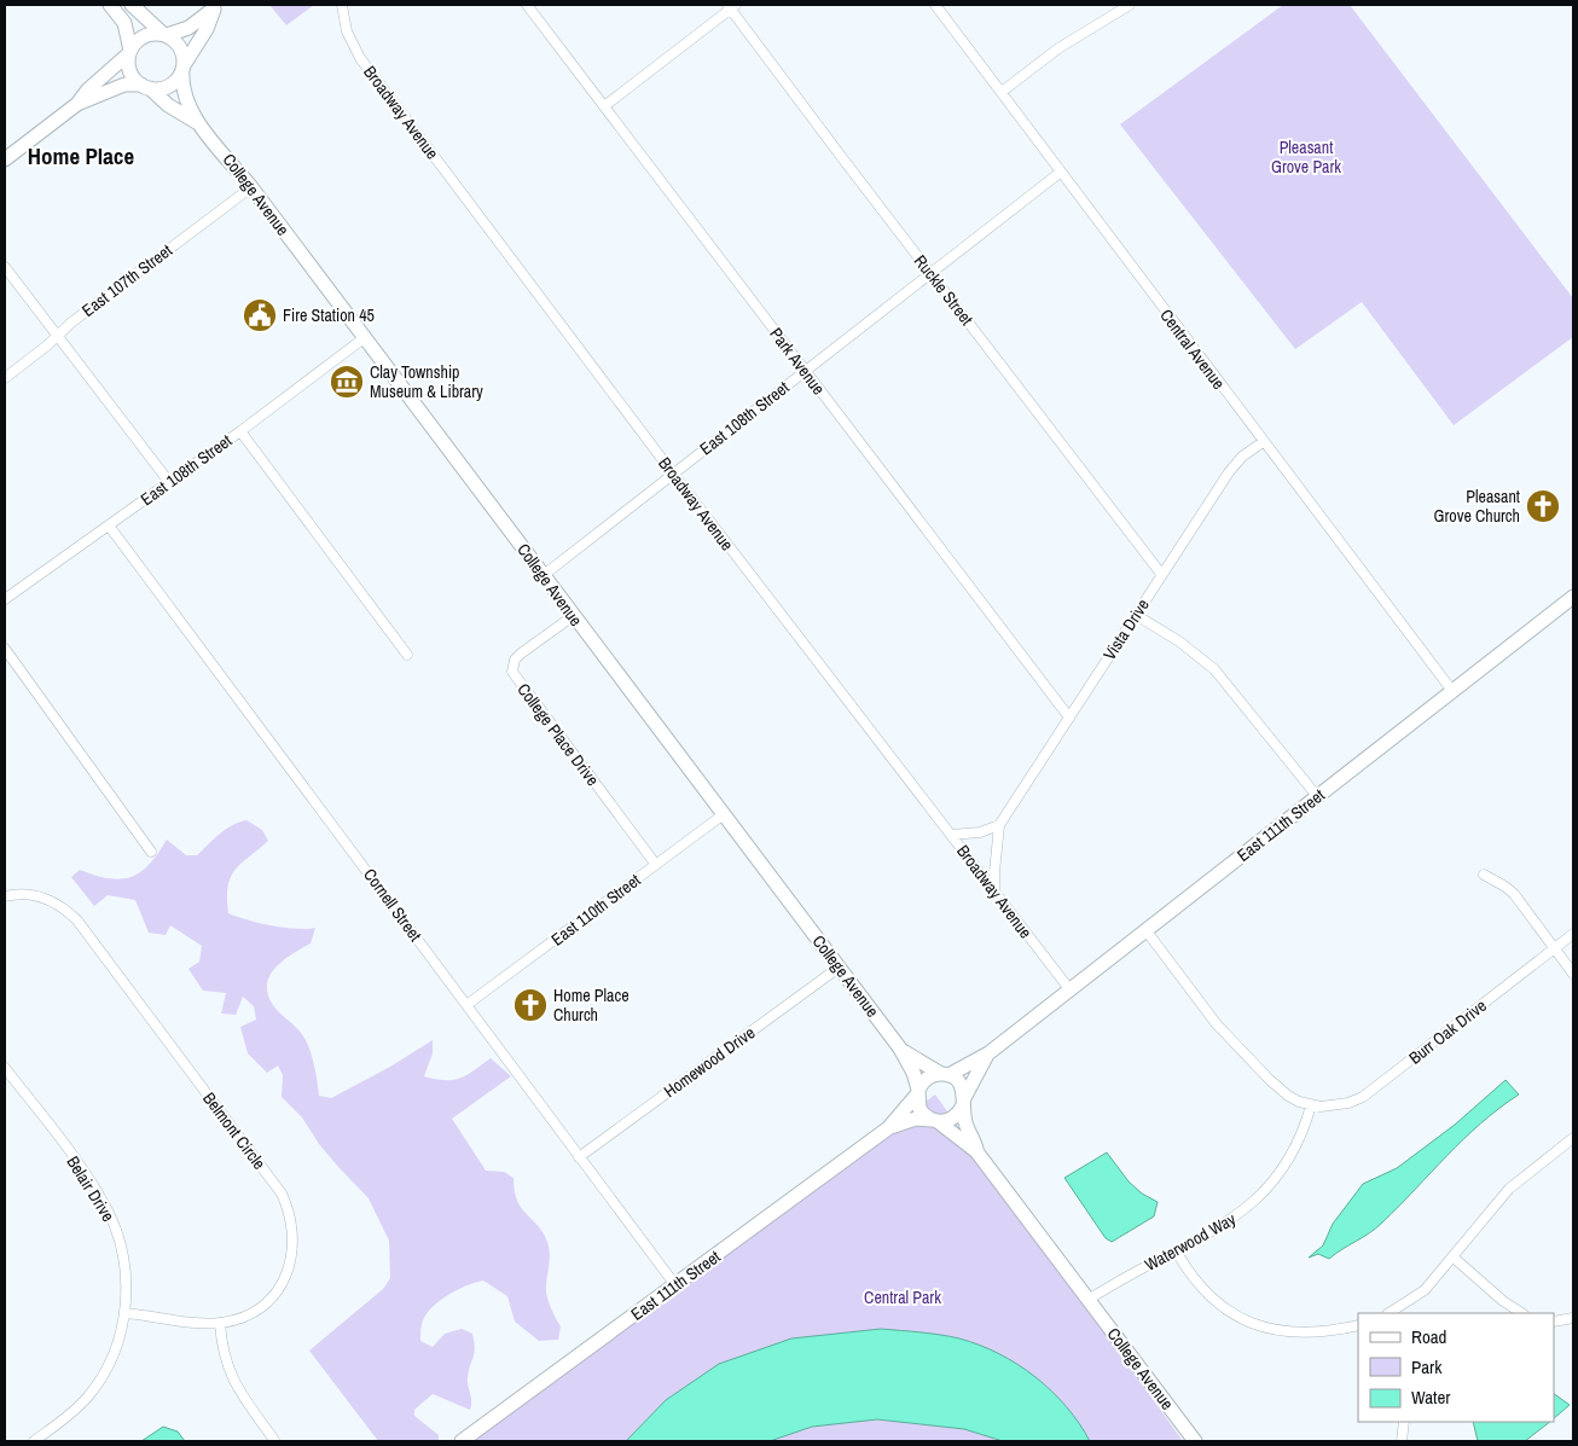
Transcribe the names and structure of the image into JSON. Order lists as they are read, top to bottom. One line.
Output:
{"streets":{"main road":["College Avenue","East 111th Street"],"street":["Broadway Avenue","East 107th Street","Ruckle Street","Central Avenue","Park Avenue","East 108th Street","Vista Drive","College Place Drive","Cornell Street","East 110th Street","Burr Oak Drive","Homewood Drive","Belmont Circle","Belair Drive","Waterwood Way"]},"crossings":[["Broadway Avenue","East 108th Street"],["Broadway Avenue","Vista Drive"],["Broadway Avenue","East 111th Street"],["College Avenue","East 107th Street"],["College Avenue","East 108th Street"],["College Avenue","College Place Drive"],["College Avenue","East 111th Street"],["College Avenue","East 110th Street"],["College Avenue","Homewood Drive"],["College Avenue","Waterwood Way"],["Ruckle Street","East 108th Street"],["Ruckle Street","Vista Drive"],["Central Avenue","East 108th Street"],["Central Avenue","Vista Drive"],["Central Avenue","East 111th Street"],["Park Avenue","East 108th Street"],["Park Avenue","Vista Drive"],["East 108th Street","Cornell Street"],["College Place Drive","East 110th Street"],["East 111th Street","Cornell Street"],["Cornell Street","East 110th Street"],["Cornell Street","Homewood Drive"],["Burr Oak Drive","Waterwood Way"],["Belmont Circle","Belair Drive"]],"districts":["Home Place"],"parks":["Pleasant Grove Park","Central Park"],"places":{"public building":["Fire Station 45"],"museum":["Clay Township Museum & Library"],"church":["Pleasant Grove Church","Home Place Church"]},"legend":["Road","Park","Water"]}
